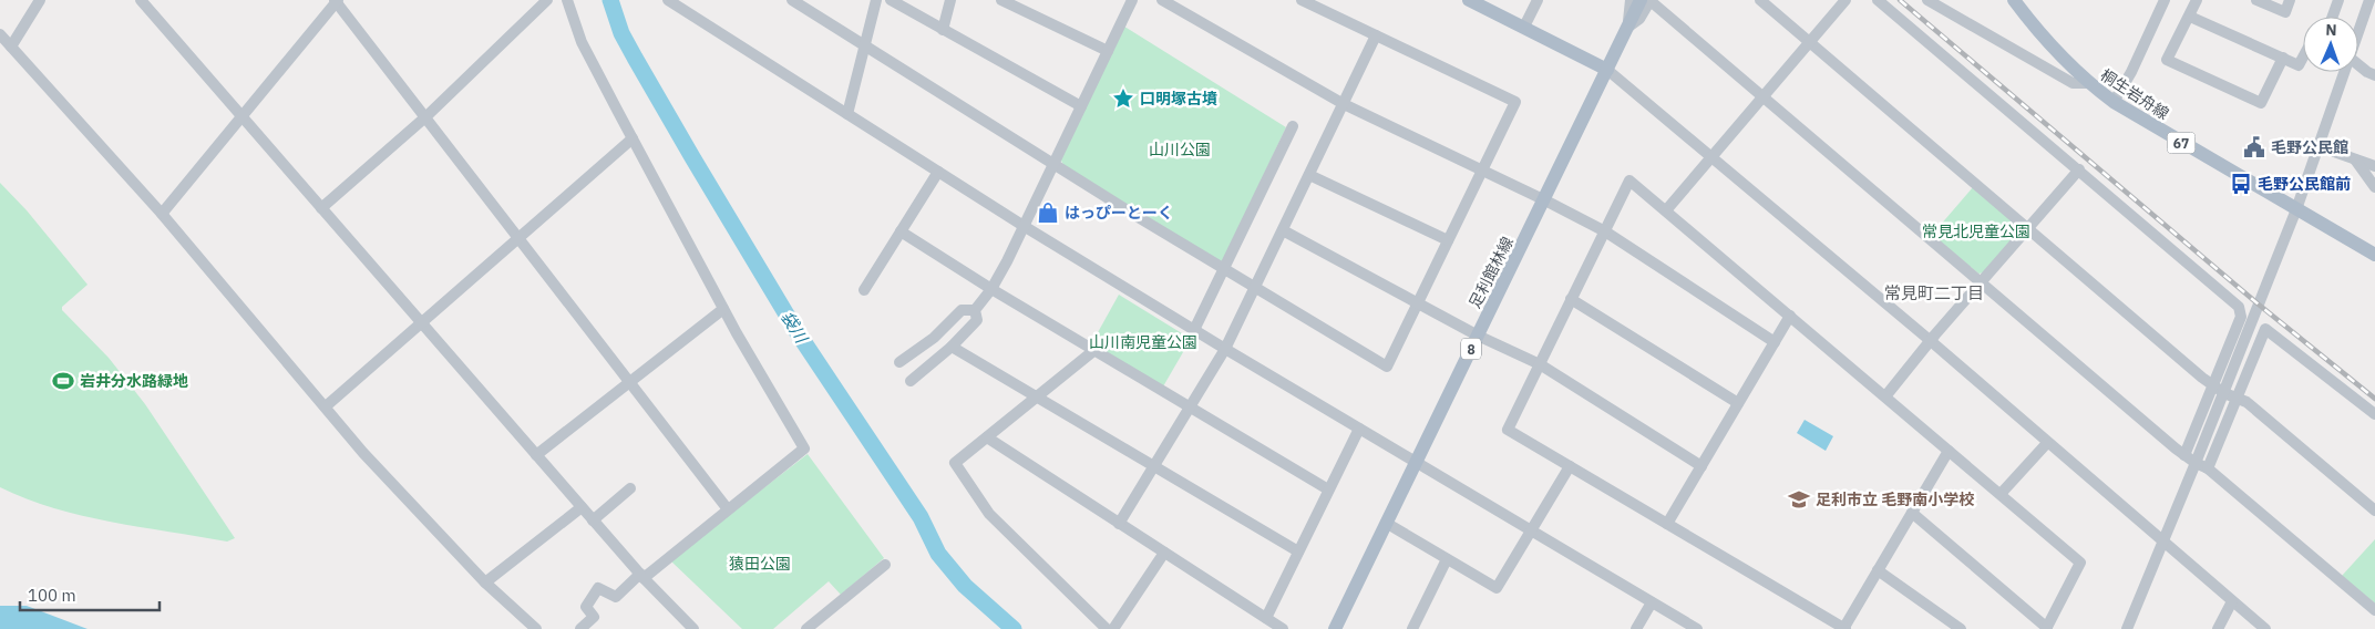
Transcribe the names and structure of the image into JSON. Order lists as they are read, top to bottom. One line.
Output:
{"streets":{"main road":["桐生岩舟線","67","足利館林線","8"]},"districts":["常見町二丁目"],"water":["袋川"],"parks":["山川公園","常見北児童公園","山川南児童公園","猿田公園"],"places":{"place":["口明塚古墳"],"public building":["毛野公民館"],"bus stop":["毛野公民館前"],"shop":["はっぴーとーく"],"sports":["岩井分水路緑地"],"school or university":["足利市立 毛野南小学校"]},"scale_bar":"100 m","north":"top"}
